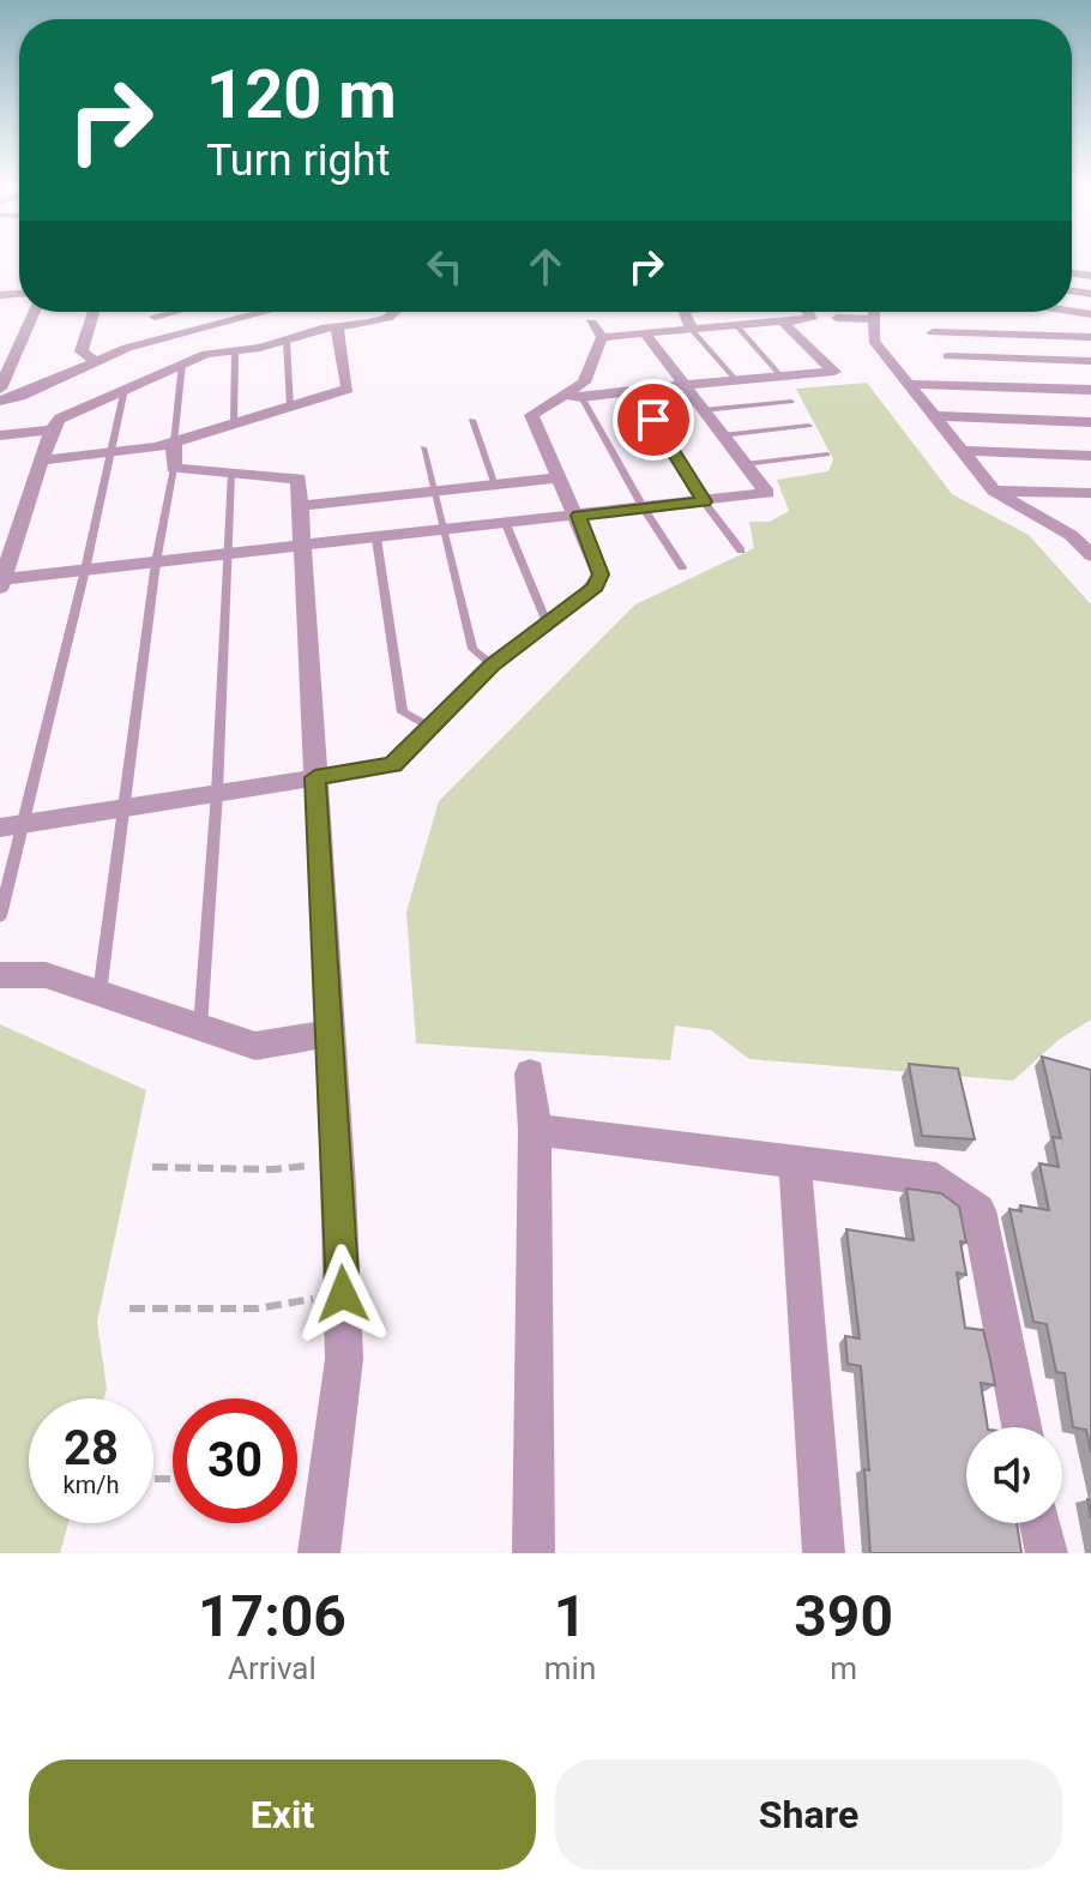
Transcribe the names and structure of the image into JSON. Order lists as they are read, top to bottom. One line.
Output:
{"page":{"turn":["120 m","Turn right"],"speed":"28 km/h","limit":"30","eta":["17:06","Arrival","1","min","390","m"],"buttons":["Exit","Share"]}}
